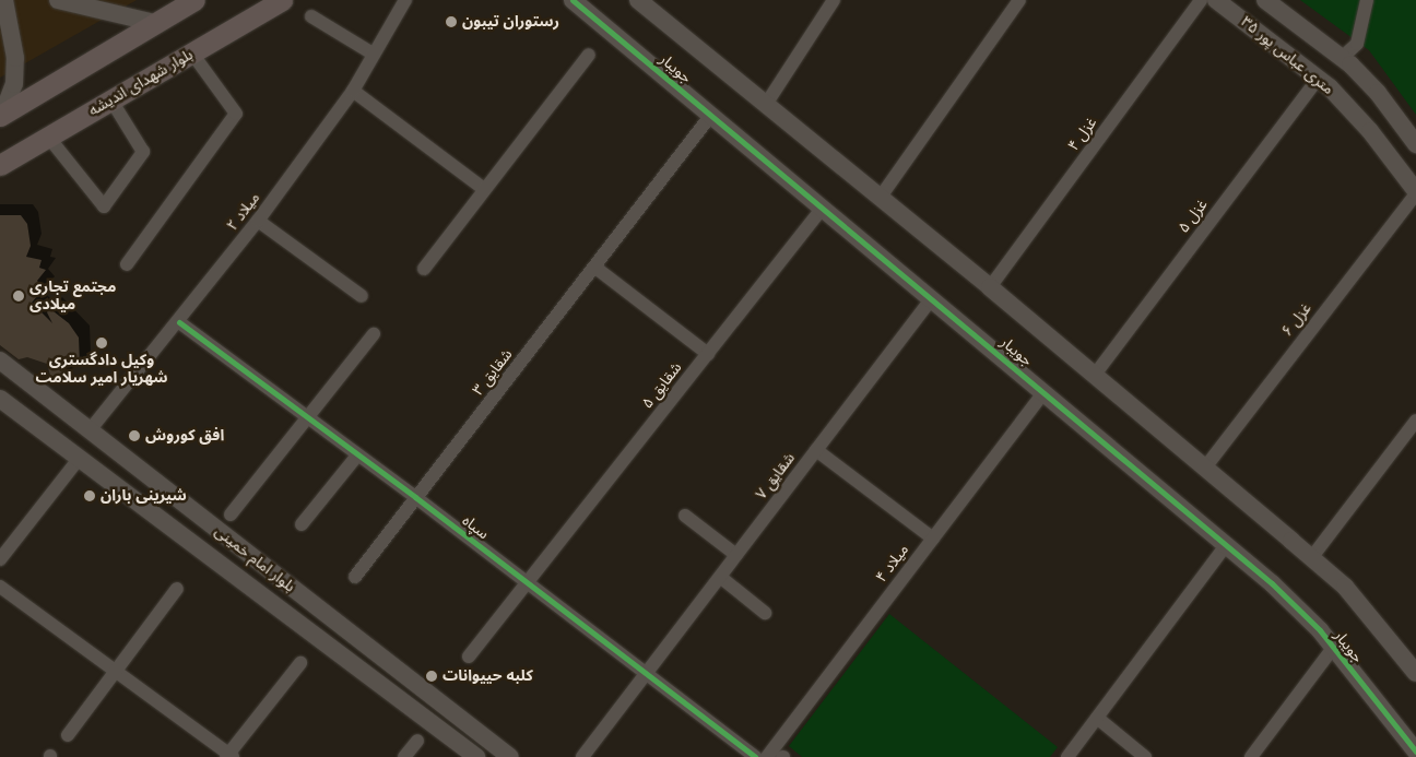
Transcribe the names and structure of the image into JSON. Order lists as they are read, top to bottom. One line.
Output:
{"streets":{"main road":["بلوار شهدای اندیشه"],"street":["۳۵ متری عباس پور","جویبار","غزل ۴","میلاد ۲","غزل ۵","غزل ۶","شقایق ۳","شقایق ۵","شقایق ۷","سپاه","بلوار امام خمینی","میلاد ۴"]},"crossings":[["۳۵ متری عباس پور","غزل ۵"],["۳۵ متری عباس پور","غزل ۶"],["جویبار","غزل ۴"],["جویبار","غزل ۵"],["جویبار","غزل ۶"],["جویبار","شقایق ۳"],["جویبار","شقایق ۵"],["جویبار","شقایق ۷"],["جویبار","میلاد ۴"],["میلاد ۲","سپاه"],["میلاد ۲","بلوار امام خمینی"],["شقایق ۳","سپاه"],["شقایق ۵","سپاه"],["شقایق ۷","سپاه"]],"places":["رستوران تیبون","مجتمع تجاری میلادی","وکیل دادگستری شهریار امیر سلامت","افق کوروش","شیرینی باران","کلبه حییوانات"]}
